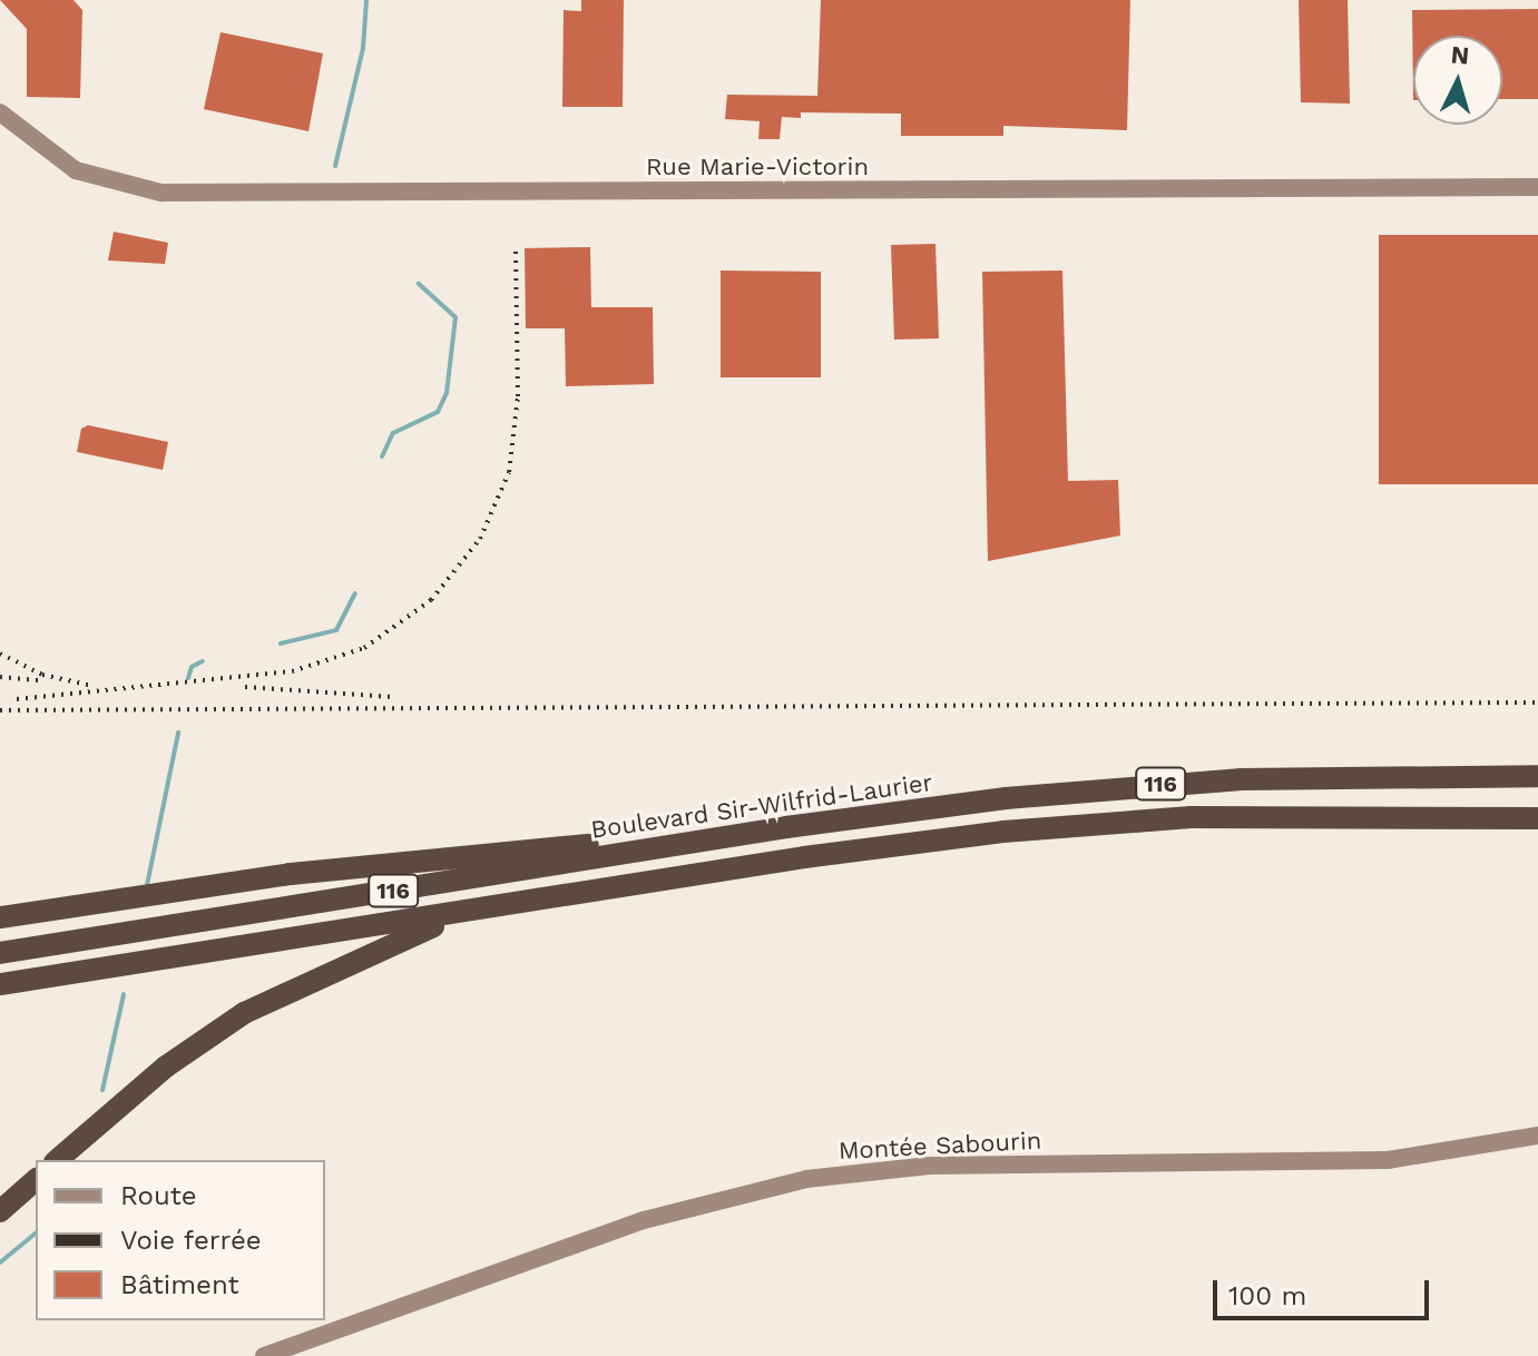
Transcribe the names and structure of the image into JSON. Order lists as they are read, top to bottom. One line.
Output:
{"streets":{"highway":["116","Boulevard Sir-Wilfrid-Laurier"],"street":["Rue Marie-Victorin","Montée Sabourin"]},"legend":["Route","Voie ferrée","Bâtiment"],"scale_bar":"100 m","north":"top"}
